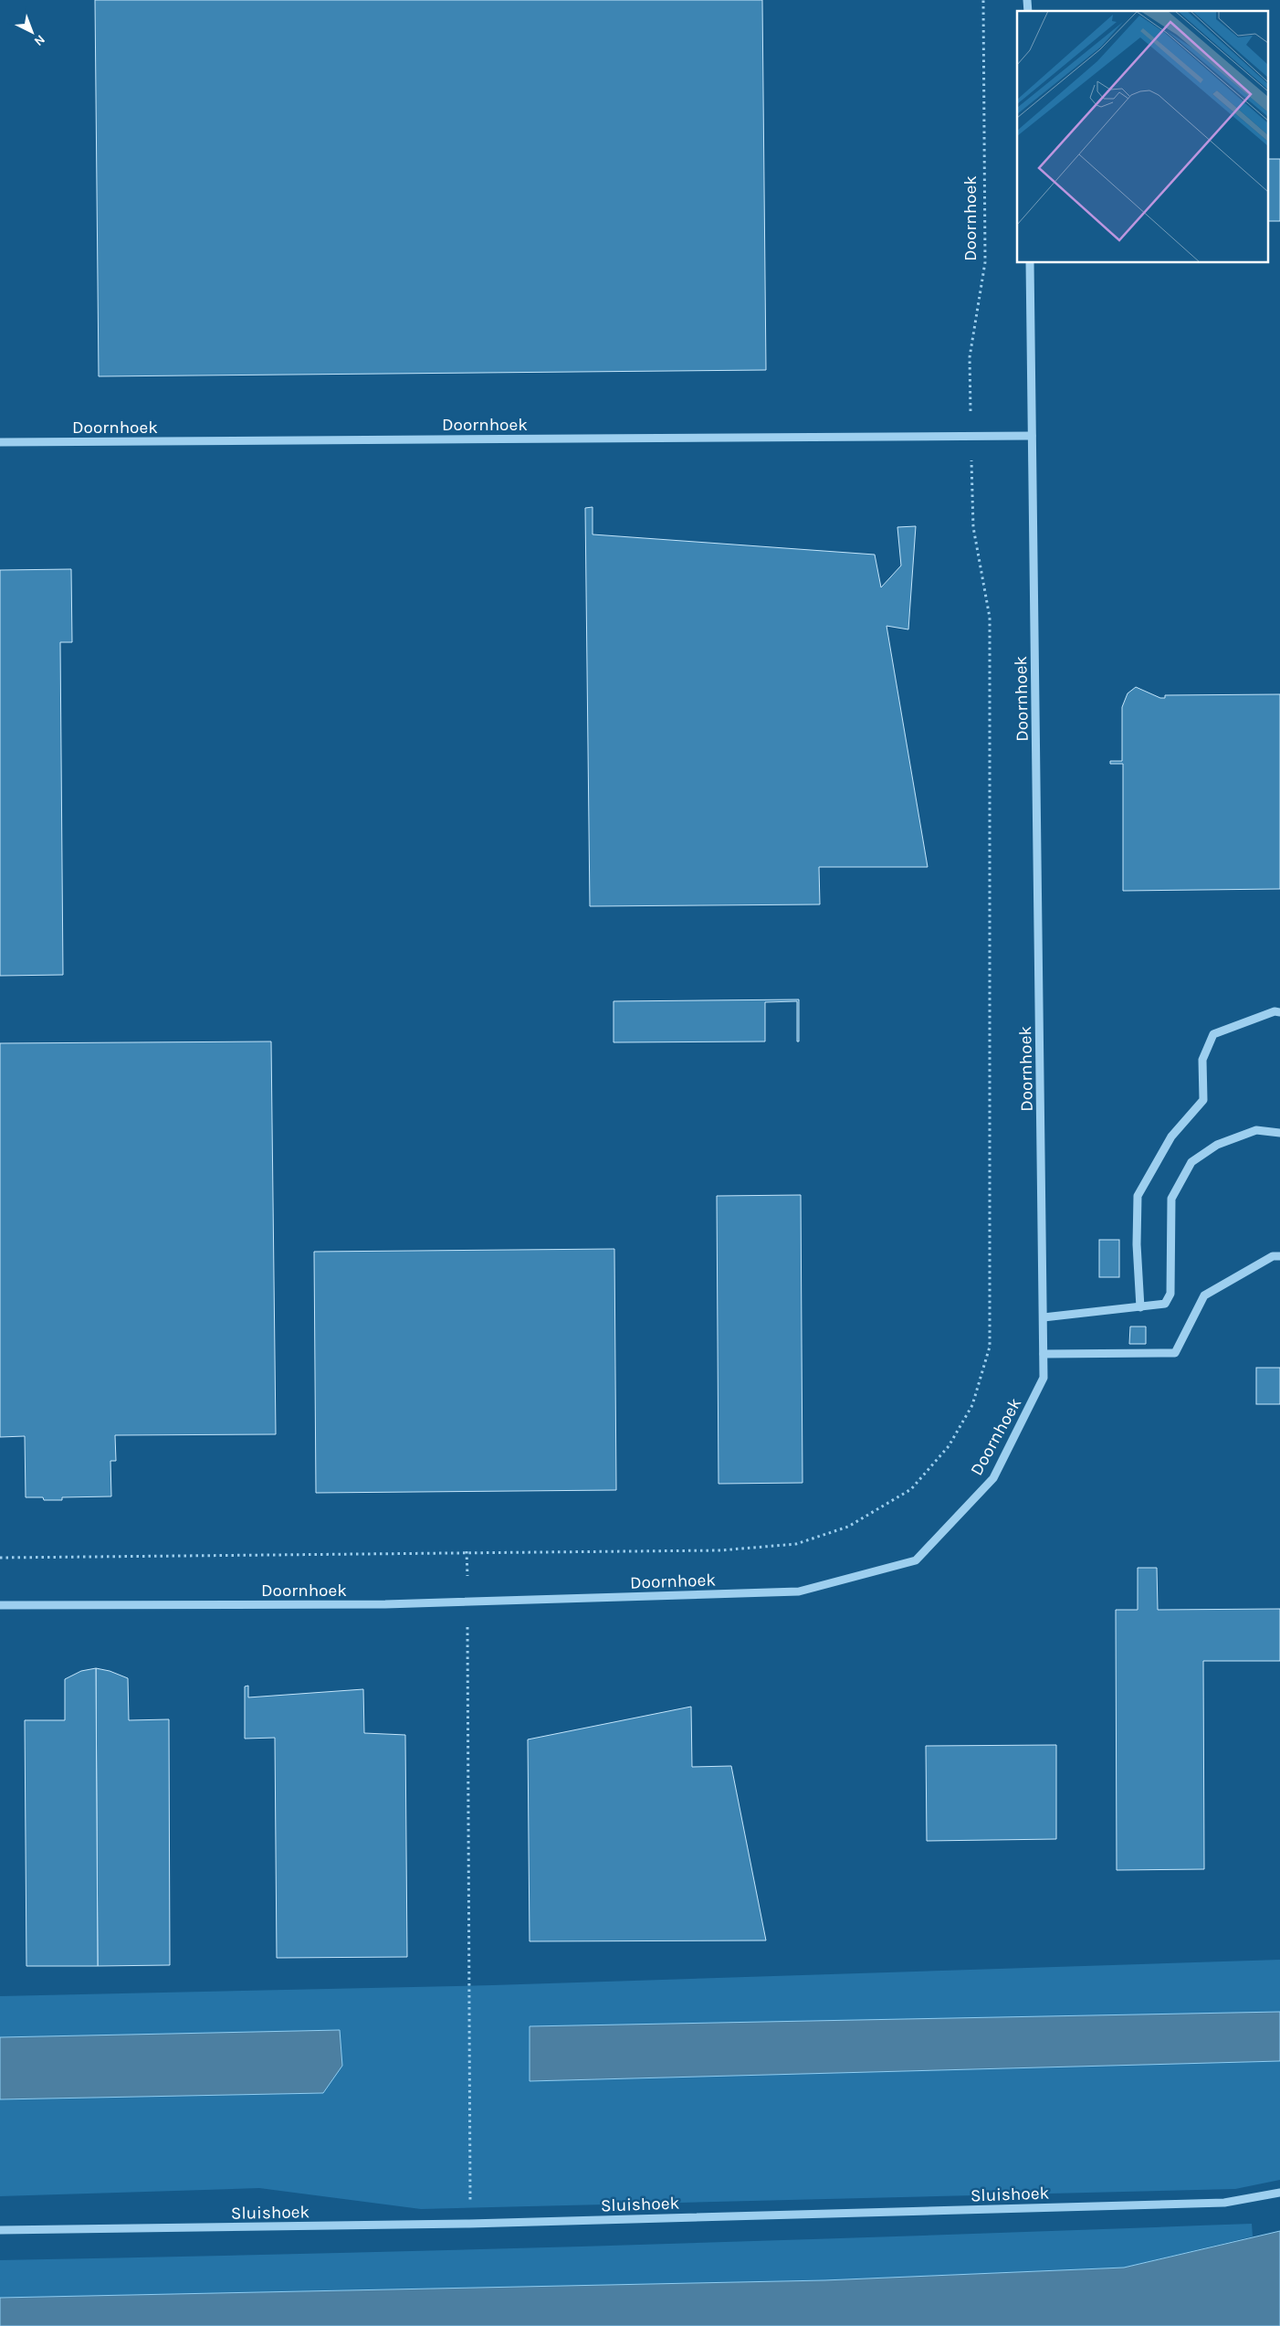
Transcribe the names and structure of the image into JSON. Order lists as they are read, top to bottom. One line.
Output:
{"streets":{"street":["Doornhoek","Sluishoek"]},"north":"bottom right"}
